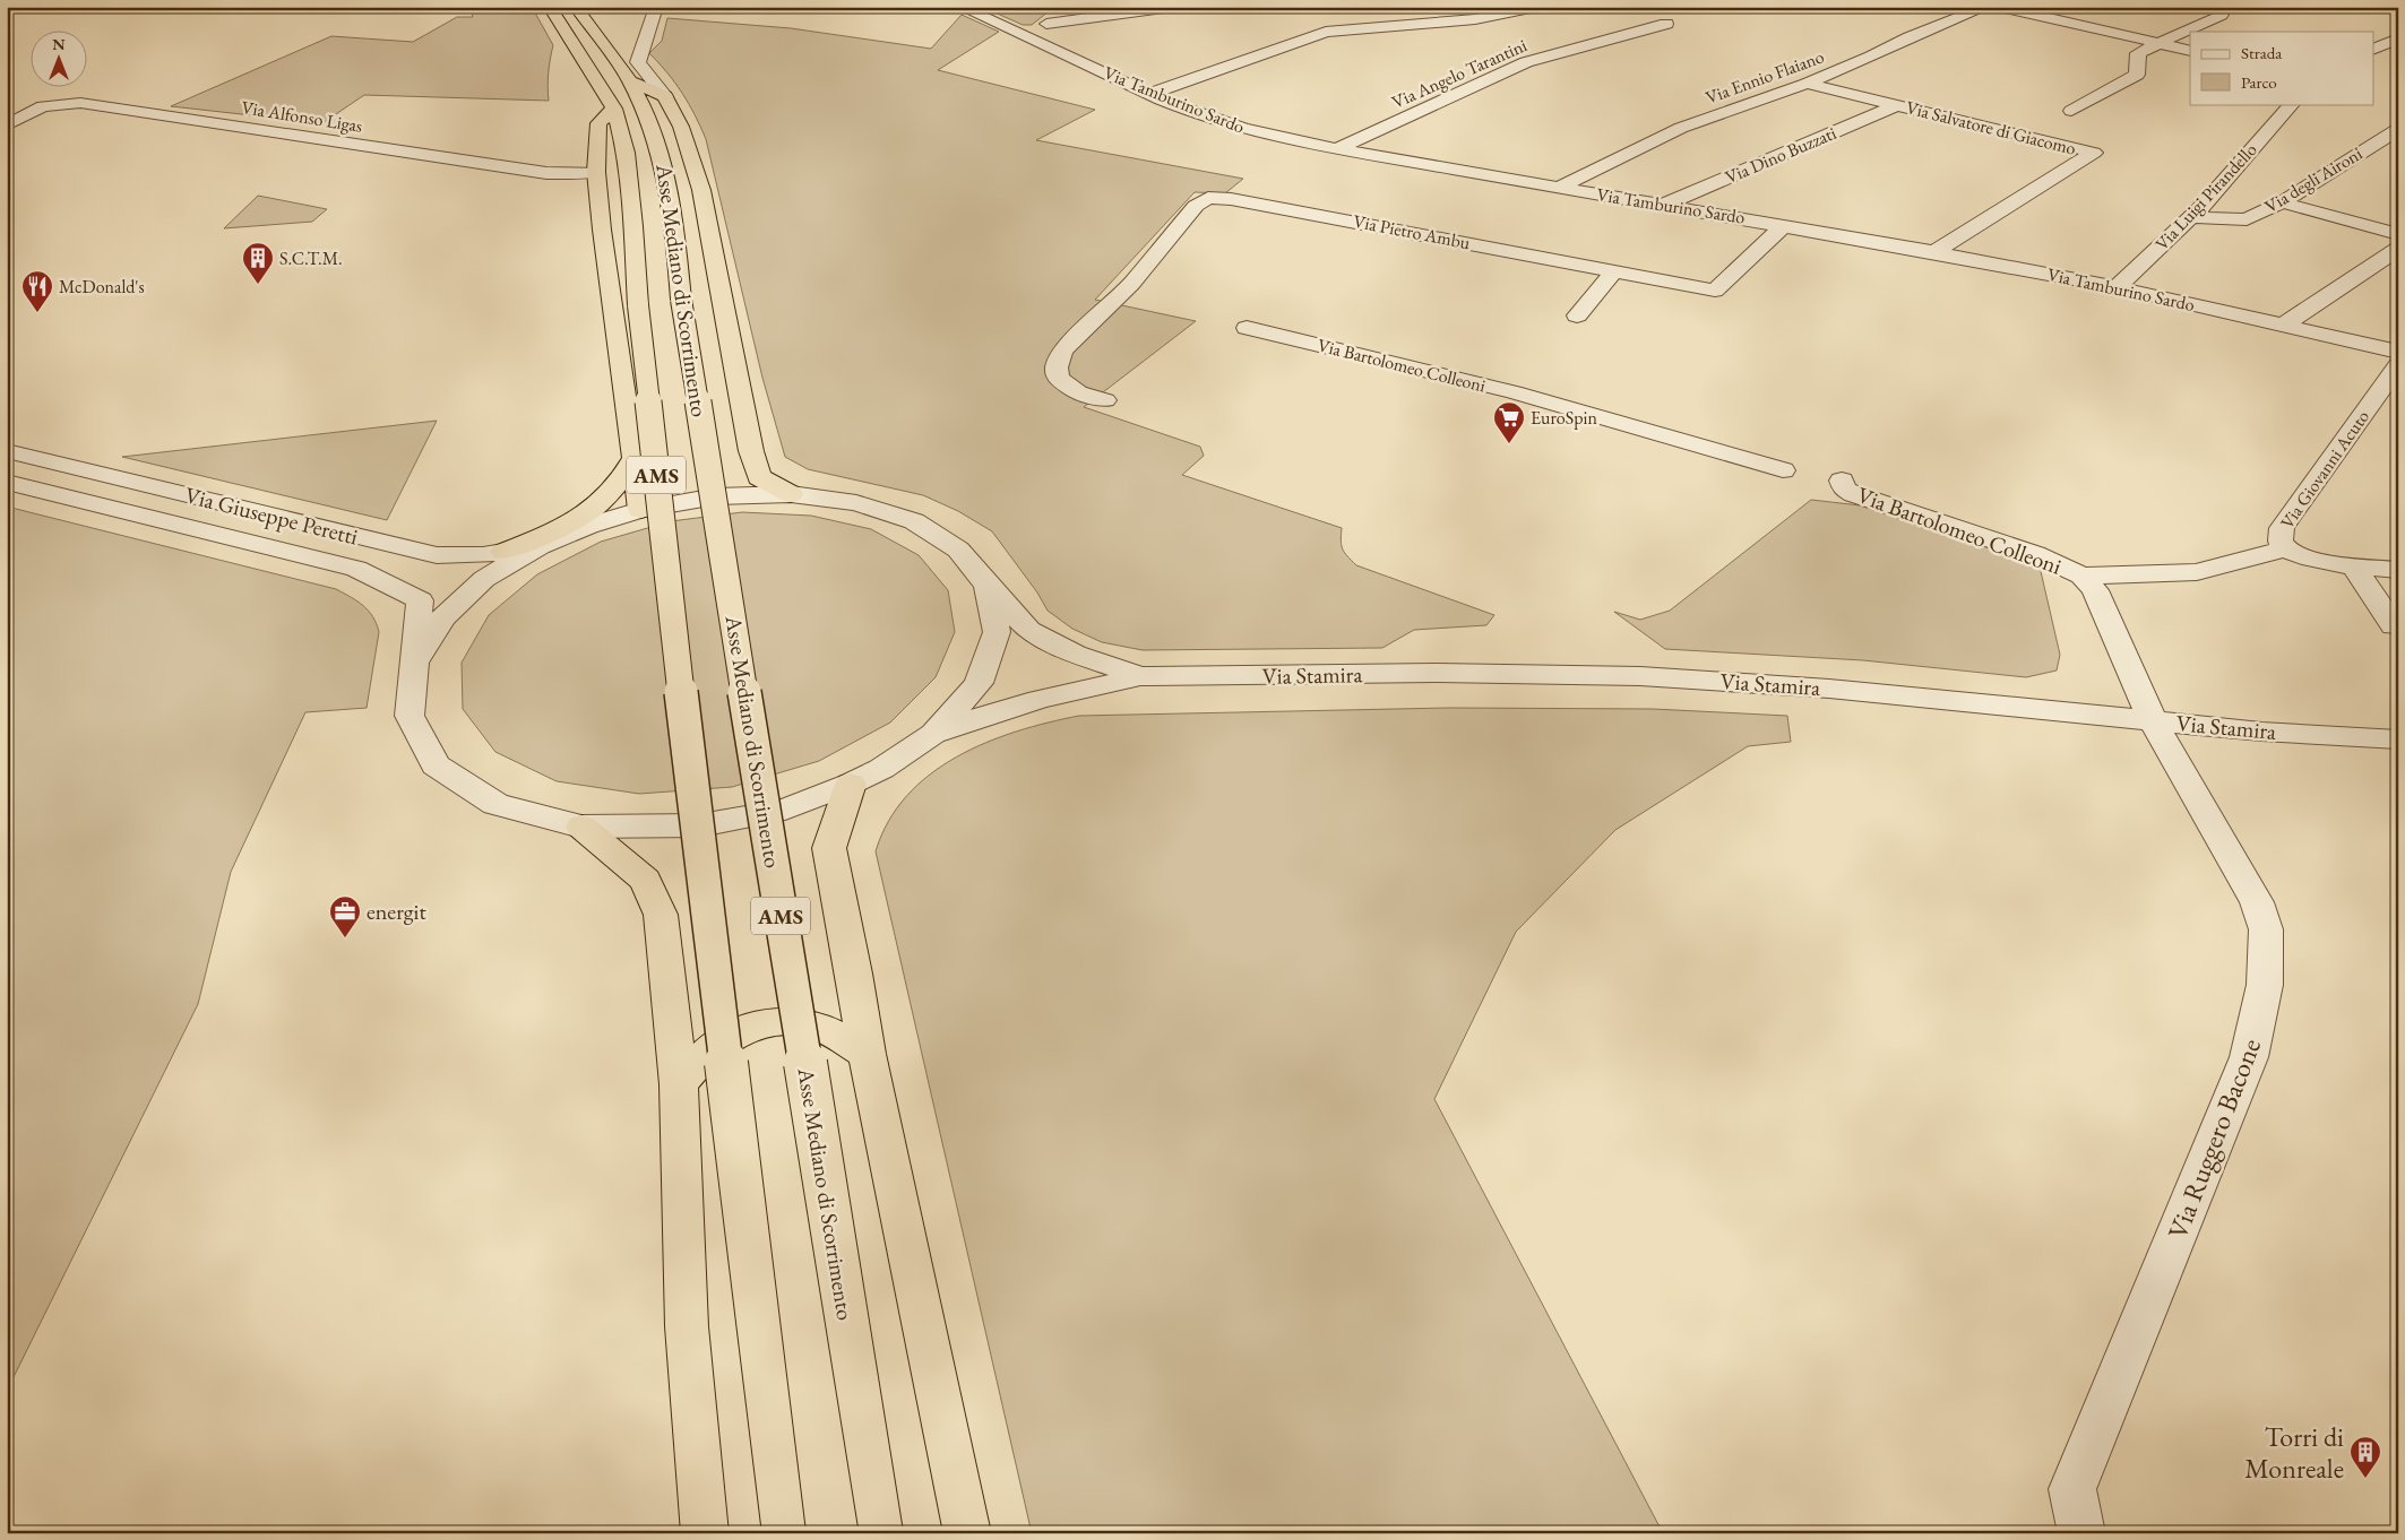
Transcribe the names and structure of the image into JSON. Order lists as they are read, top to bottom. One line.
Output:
{"streets":{"highway":["Asse Mediano di Scorrimento","AMS"],"street":["Via Angelo Tarantini","Via Ennio Flaiano","Via Tamburino Sardo","Via Alfonso Ligas","Via Salvatore di Giacomo","Via Dino Buzzati","Via degli Aironi","Via Luigi Pirandello","Via Pietro Ambu","Via Bartolomeo Colleoni","Via Giovanni Acuto","Via Giuseppe Peretti","Via Stamira","Via Ruggero Bacone"]},"crossings":[["Via Angelo Tarantini","Via Tamburino Sardo"],["Via Ennio Flaiano","Via Tamburino Sardo"],["Via Ennio Flaiano","Via Salvatore di Giacomo"],["Via Tamburino Sardo","Via Salvatore di Giacomo"],["Via Tamburino Sardo","Via Dino Buzzati"],["Via Tamburino Sardo","Via Luigi Pirandello"],["Via Tamburino Sardo","Via Pietro Ambu"],["Via Salvatore di Giacomo","Via Dino Buzzati"],["Via degli Aironi","Via Luigi Pirandello"],["Via Bartolomeo Colleoni","Via Giovanni Acuto"],["Via Bartolomeo Colleoni","Via Stamira"],["Via Bartolomeo Colleoni","Via Ruggero Bacone"],["Via Giuseppe Peretti","Via Stamira"],["Via Stamira","Via Ruggero Bacone"]],"places":{"building":["S.C.T.M.","Torri di Monreale"],"restaurant":["McDonald's"],"supermarket":["EuroSpin"],"office":["energit"]},"legend":["Strada","Parco"],"north":"top"}
